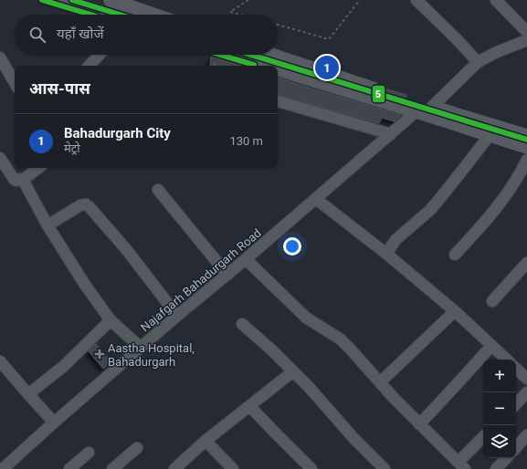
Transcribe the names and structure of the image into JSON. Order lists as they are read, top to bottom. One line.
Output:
{"streets":{"street":["Najafgarh Bahadurgarh Road"]},"places":{"health":["Aastha Hospital, Bahadurgarh"]},"lines":["transit line 5"],"page":{"search":"यहाँ खोजें","pins":"1","heading":"आस-पास","list":[{"mark":"1","name":"Bahadurgarh City","note":"मेट्रो","value":"130 m"}],"map_buttons":["+","−"]}}
